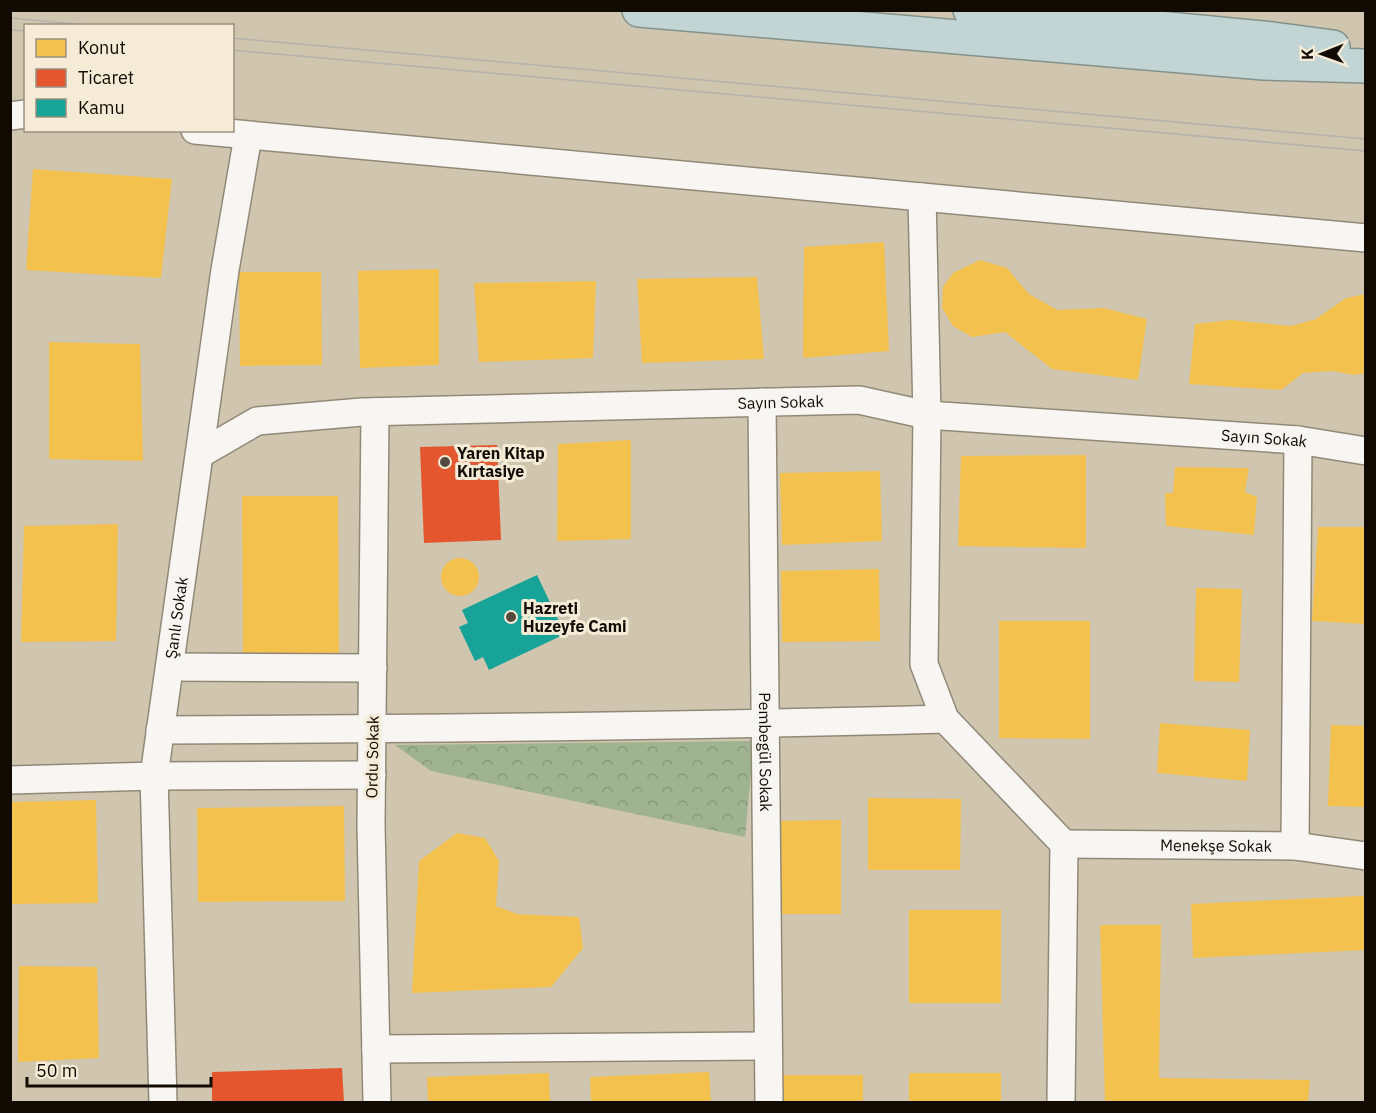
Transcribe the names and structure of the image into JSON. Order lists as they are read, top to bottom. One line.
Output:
{"streets":{"street":["Sayın Sokak","Şanlı Sokak","Pembegül Sokak","Ordu Sokak","Menekşe Sokak"]},"crossings":[["Sayın Sokak","Şanlı Sokak"],["Sayın Sokak","Pembegül Sokak"],["Sayın Sokak","Ordu Sokak"]],"places":["Yaren Kitap Kırtasiye","Hazreti Huzeyfe Cami"],"legend":["Konut","Ticaret","Kamu"],"scale_bar":"50 m","north":"left"}
